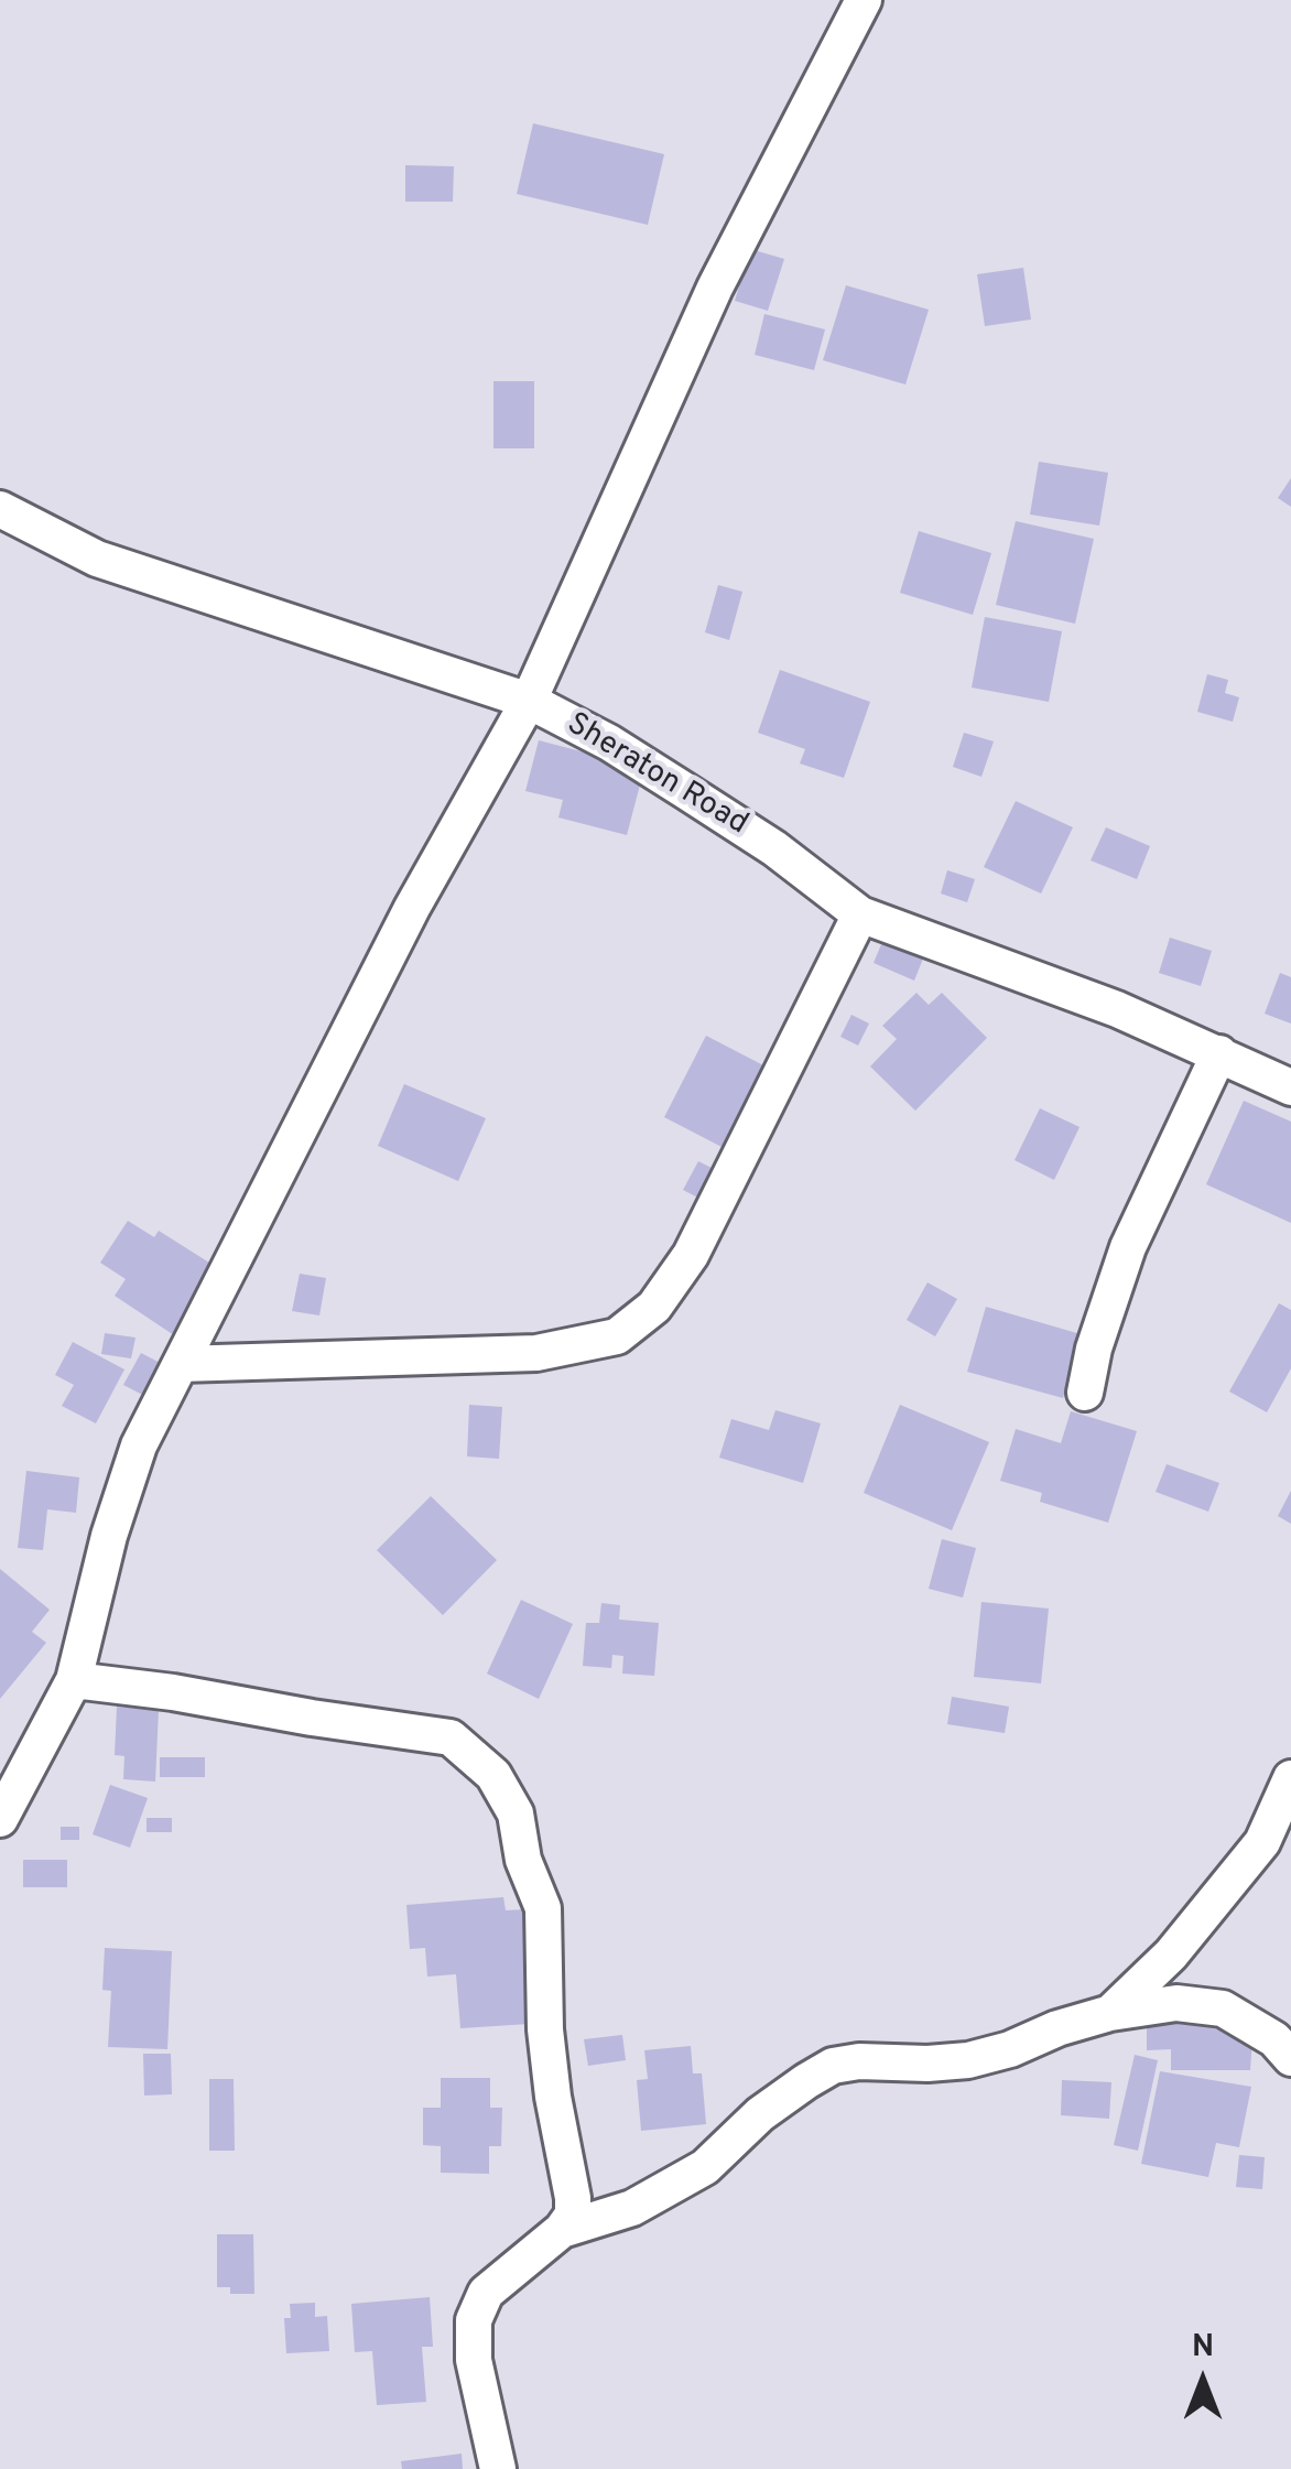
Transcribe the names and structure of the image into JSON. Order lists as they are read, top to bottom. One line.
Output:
{"streets":{"street":["Sheraton Road"]},"north":"top"}
